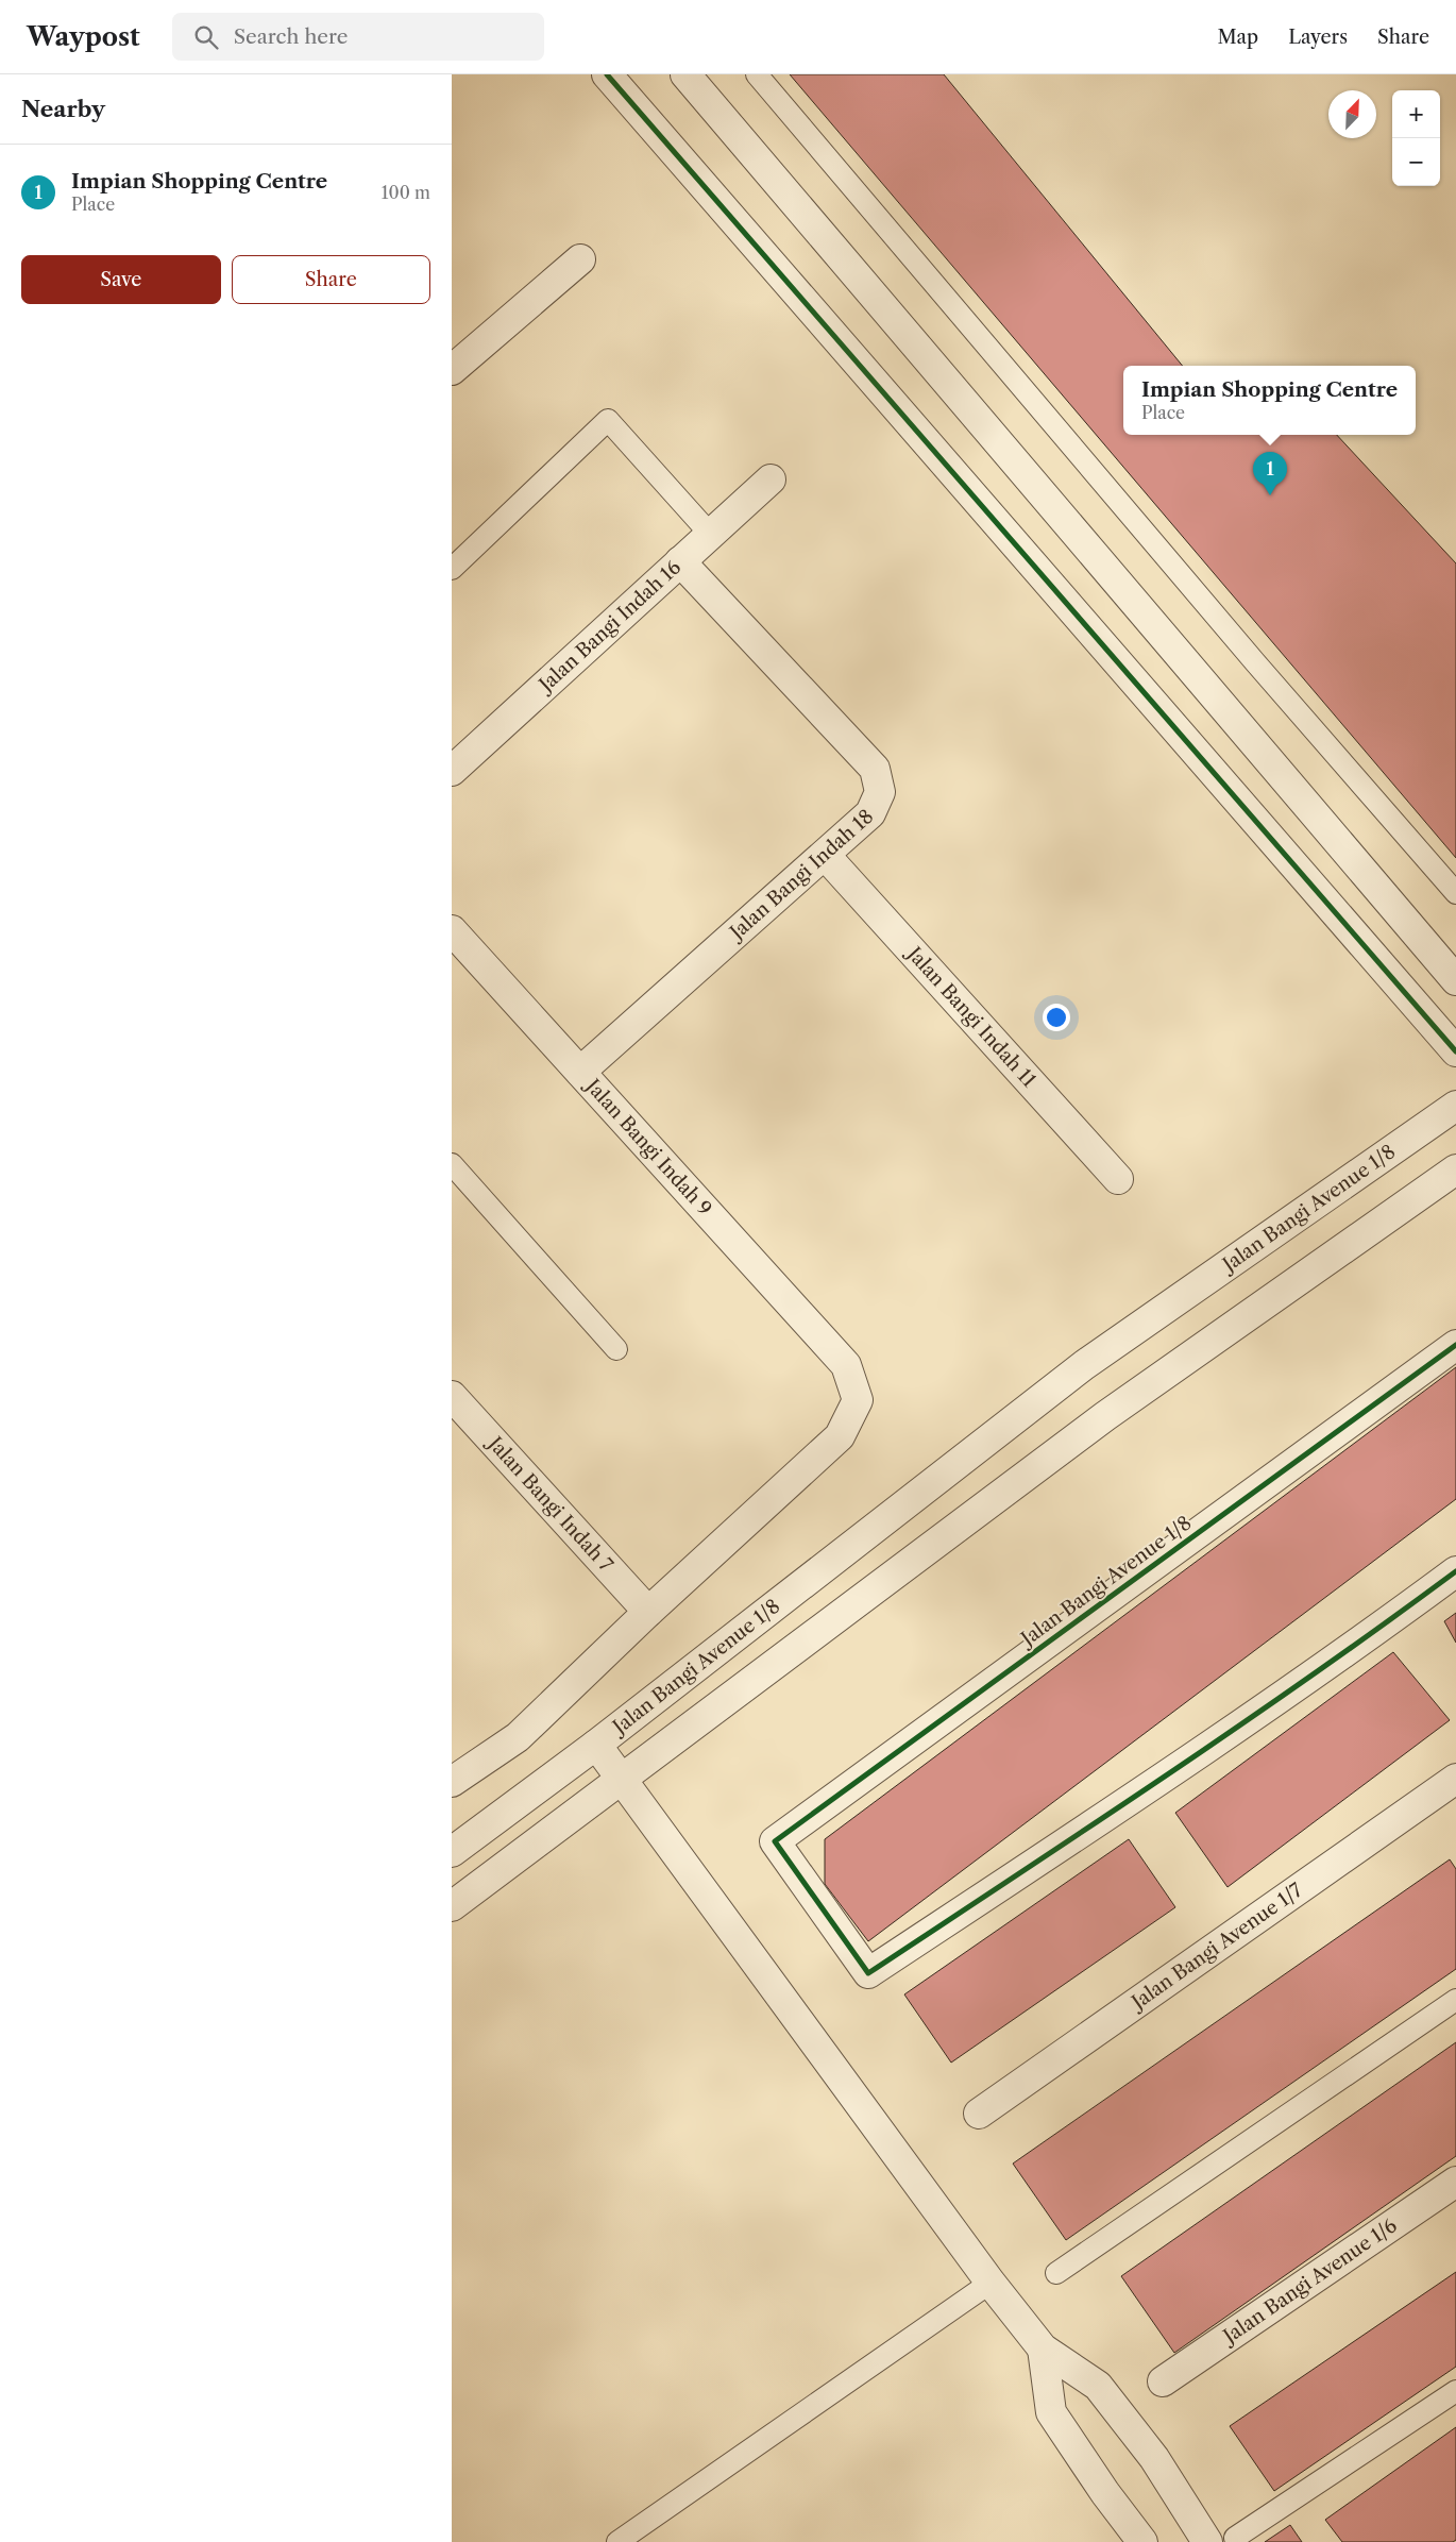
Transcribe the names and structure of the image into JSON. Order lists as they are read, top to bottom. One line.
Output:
{"streets":{"street":["Jalan Bangi Indah 16","Jalan Bangi Indah 18","Jalan Bangi Indah 11","Jalan Bangi Indah 9","Jalan Bangi Avenue 1/8","Jalan Bangi Indah 7","Jalan Bangi Avenue 1/7","Jalan Bangi Avenue 1/6"]},"crossings":[["Jalan Bangi Indah 16","Jalan Bangi Indah 18"],["Jalan Bangi Indah 18","Jalan Bangi Indah 11"],["Jalan Bangi Indah 18","Jalan Bangi Indah 9"],["Jalan Bangi Indah 9","Jalan Bangi Indah 7"]],"north":"top right","page":{"header":"Waypost","search":"Search here","nav":["Map","Layers","Share"],"heading":"Nearby","map_buttons":["+","−"],"list":[{"mark":"1","name":"Impian Shopping Centre","note":"Place","value":"100 m"}],"buttons":["Save","Share"],"popup":["Impian Shopping Centre","Place"],"pins":"1"}}
